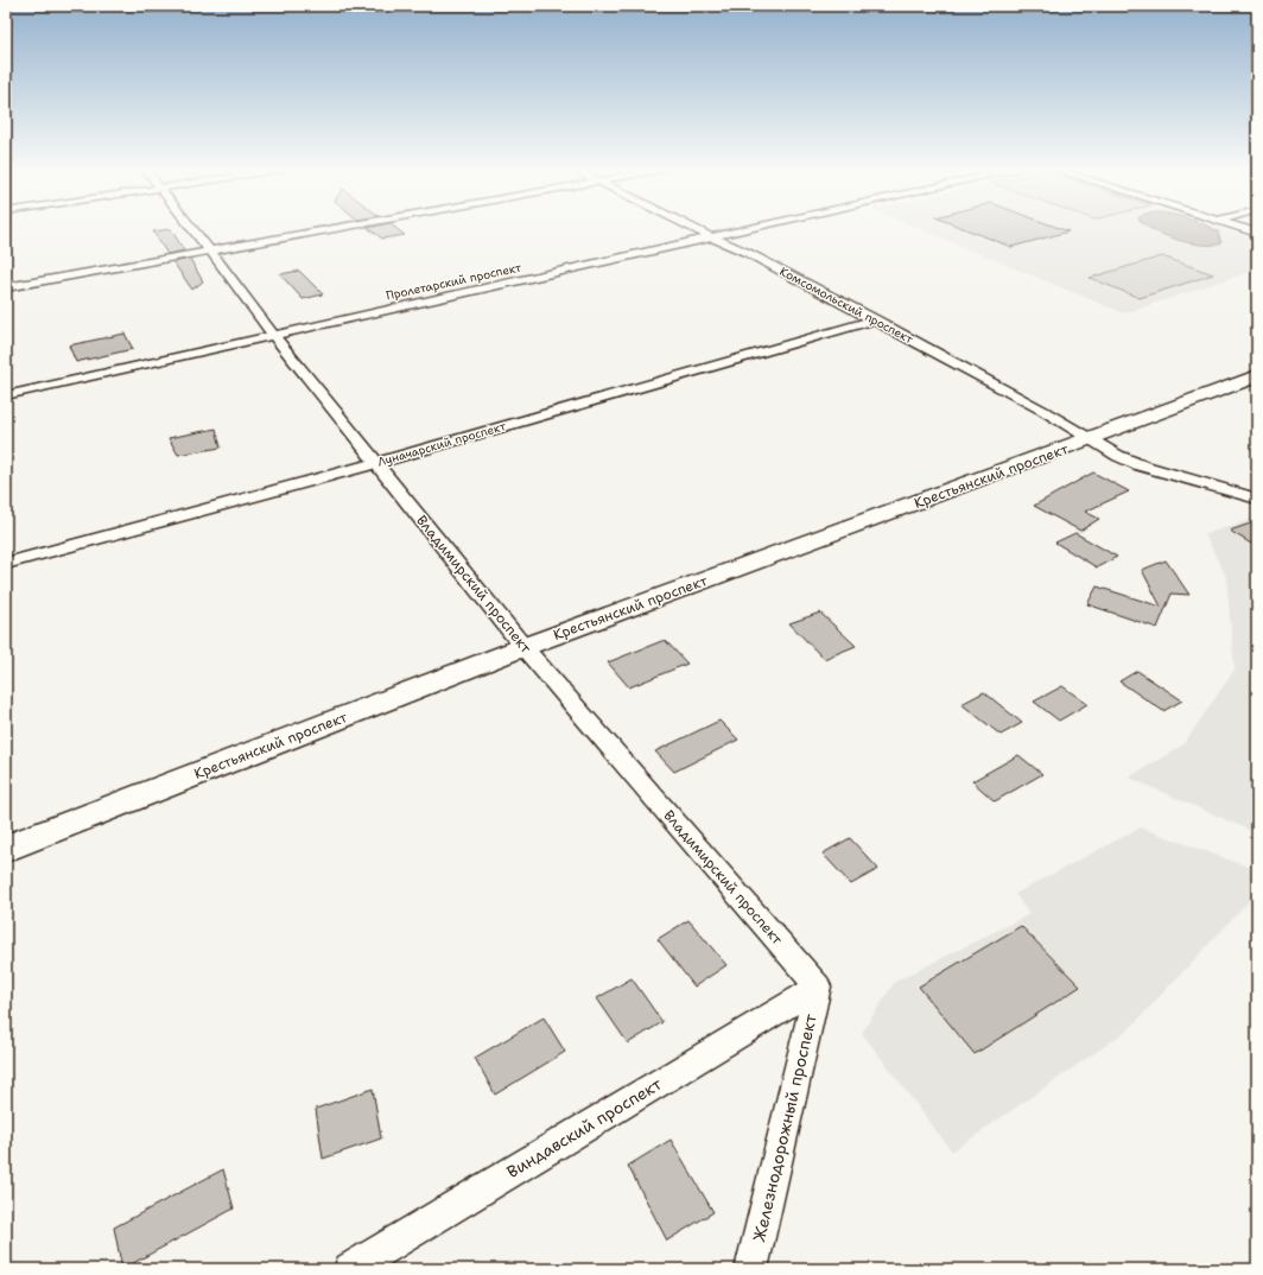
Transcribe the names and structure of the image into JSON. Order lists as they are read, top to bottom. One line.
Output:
{"streets":{"street":["Пролетарский проспект","Комсомольский проспект","Луначарский проспект","Крестьянский проспект","Владимирский проспект","Виндавский проспект","Железнодорожный проспект"]},"crossings":[["Пролетарский проспект","Комсомольский проспект"],["Пролетарский проспект","Владимирский проспект"],["Комсомольский проспект","Луначарский проспект"],["Комсомольский проспект","Крестьянский проспект"],["Луначарский проспект","Владимирский проспект"],["Крестьянский проспект","Владимирский проспект"],["Владимирский проспект","Виндавский проспект"],["Владимирский проспект","Железнодорожный проспект"],["Виндавский проспект","Железнодорожный проспект"]]}
